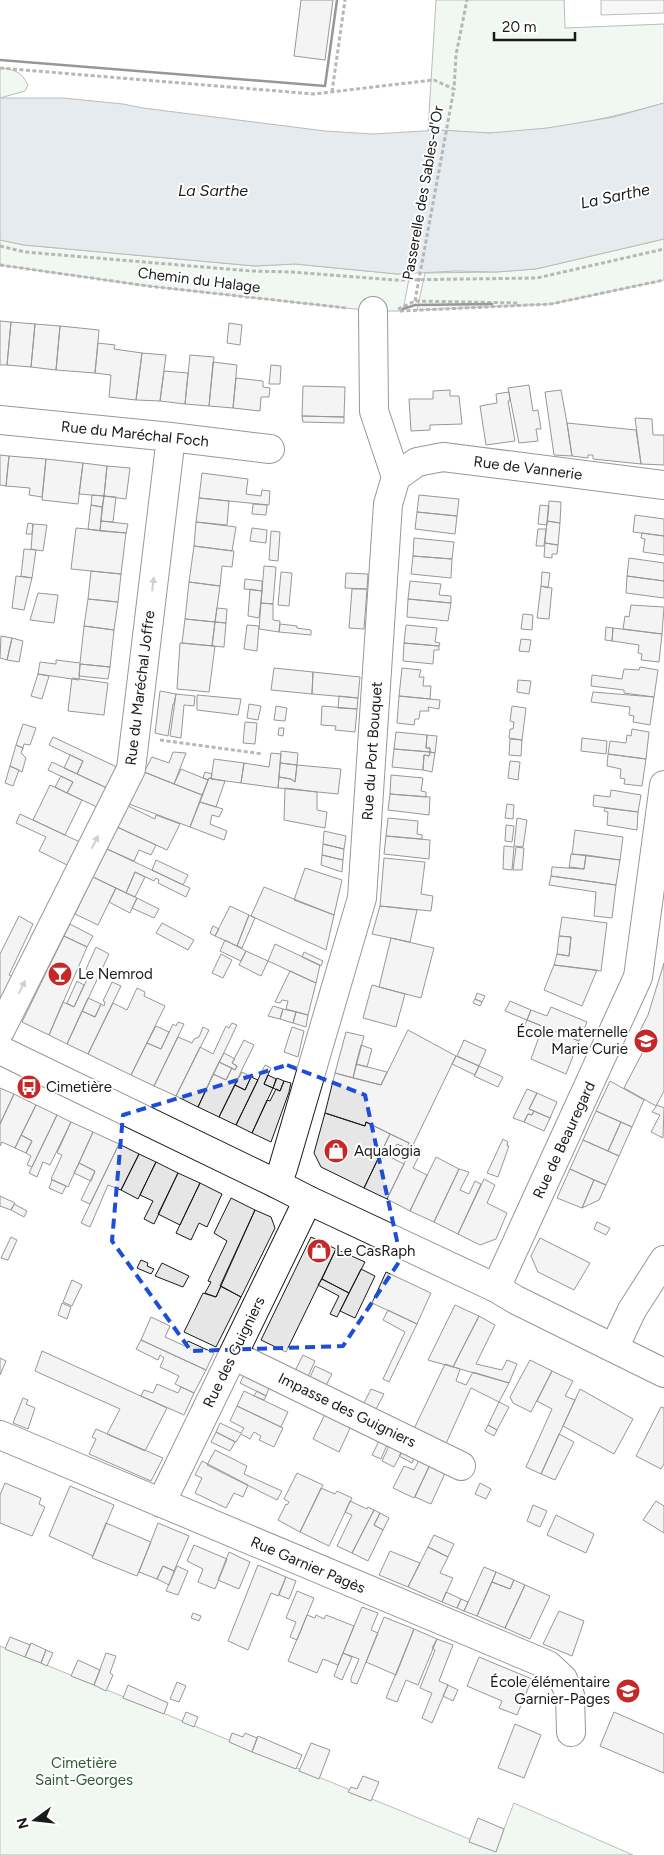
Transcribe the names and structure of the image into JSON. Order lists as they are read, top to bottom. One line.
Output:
{"streets":{"street":["Rue du Maréchal Foch","Rue de Vannerie","Rue du Maréchal Joffre","Rue du Port Bouquet","Rue de Beauregard","Rue des Guigniers","Impasse des Guigniers","Rue Garnier Pagès"],"path":["Passerelle des Sables-d'Or","Chemin du Halage"]},"crossings":[["Rue du Maréchal Foch","Rue du Maréchal Joffre"],["Rue de Vannerie","Rue du Port Bouquet"],["Rue des Guigniers","Impasse des Guigniers"],["Rue des Guigniers","Rue Garnier Pagès"]],"one_way":["Rue du Maréchal Joffre"],"water":["La Sarthe"],"parks":["Cimetière Saint-Georges"],"places":{"bar":["Le Nemrod"],"school or university":["École maternelle Marie Curie","École élémentaire Garnier-Pages"],"bus stop":["Cimetière"],"shop":["Aqualogia","Le CasRaph"]},"scale_bar":"20 m","north":"left"}
